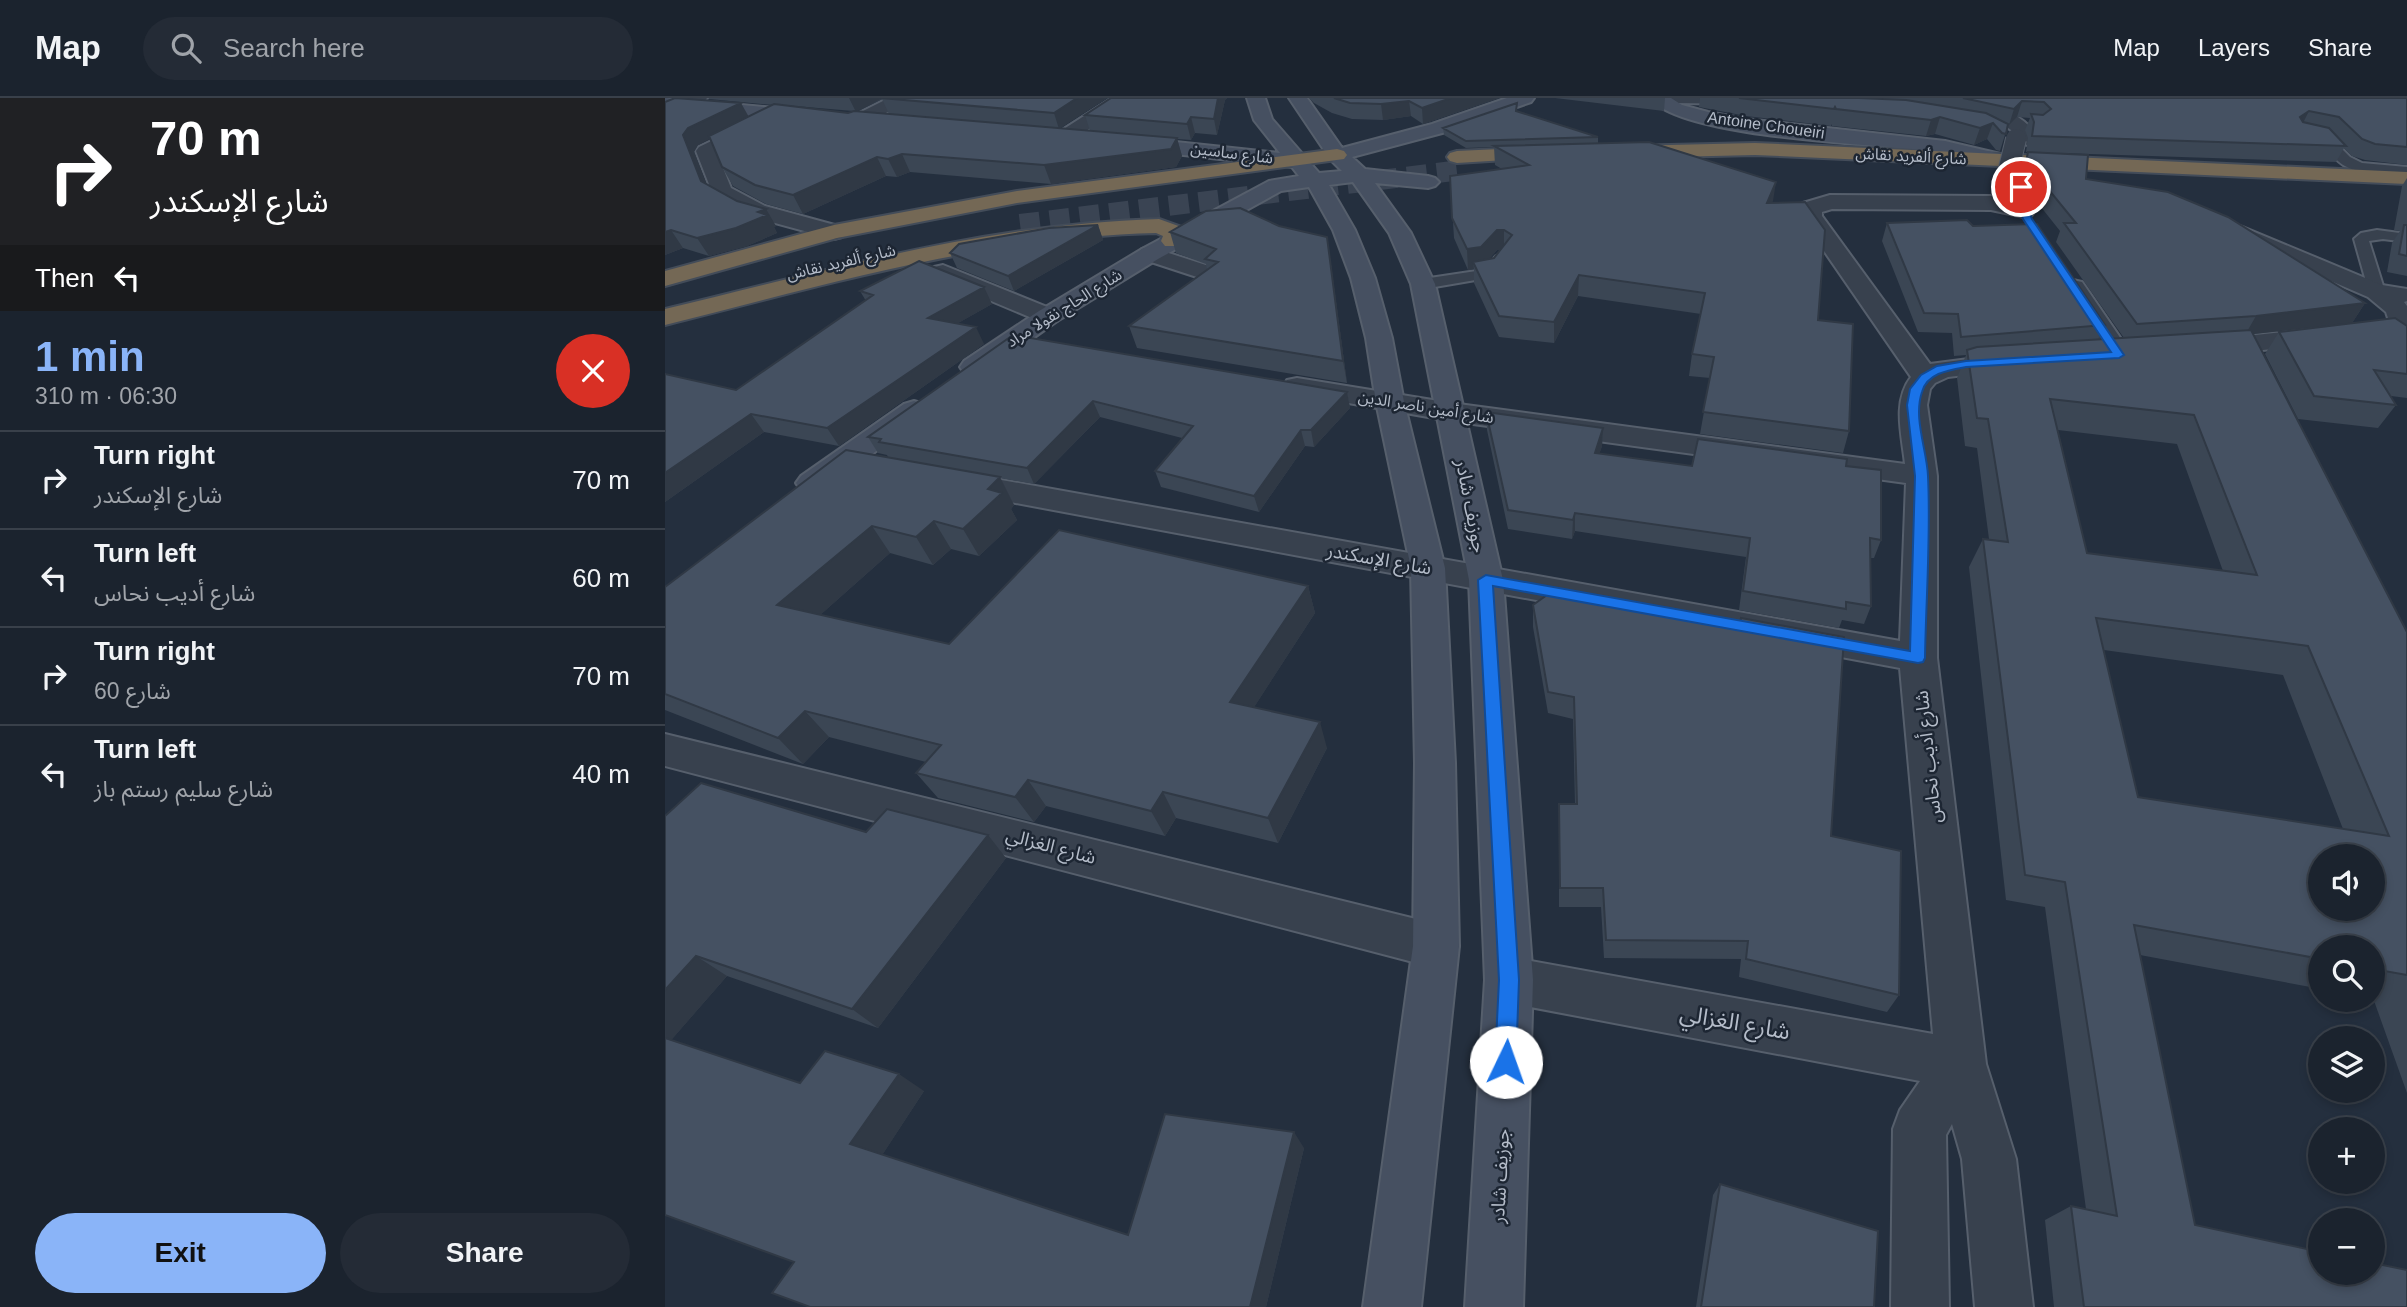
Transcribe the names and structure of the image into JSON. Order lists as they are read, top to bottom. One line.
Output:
{"streets":{"highway":["شارع ألفريد نقاش"],"main road":["Antoine Choueiri","شارع ساسين","شارع الحاج نقولا مراد","جوزيف شادر"],"street":["شارع أمين ناصر الدين","شارع الإسكندر","شارع أديب نحاس","شارع الغزالي"]},"crossings":[["Antoine Choueiri","شارع ألفريد نقاش"],["شارع ساسين","شارع الحاج نقولا مراد"],["شارع أمين ناصر الدين","جوزيف شادر"],["شارع أمين ناصر الدين","شارع أديب نحاس"],["جوزيف شادر","شارع الإسكندر"],["جوزيف شادر","شارع الغزالي"],["شارع الإسكندر","شارع أديب نحاس"],["شارع أديب نحاس","شارع الغزالي"]],"page":{"header":"Map","search":"Search here","nav":["Map","Layers","Share"],"turn":["70 m","شارع الإسكندر"],"then":"Then","heading":["1 min","310 m · 06:30"],"list":[{"name":"Turn right","note":"شارع الإسكندر","value":"70 m"},{"name":"Turn left","note":"شارع أديب نحاس","value":"60 m"},{"name":"Turn right","note":"شارع 60","value":"70 m"},{"name":"Turn left","note":"شارع سليم رستم باز","value":"40 m"}],"map_buttons":["+","−"],"buttons":["Exit","Share"]}}
